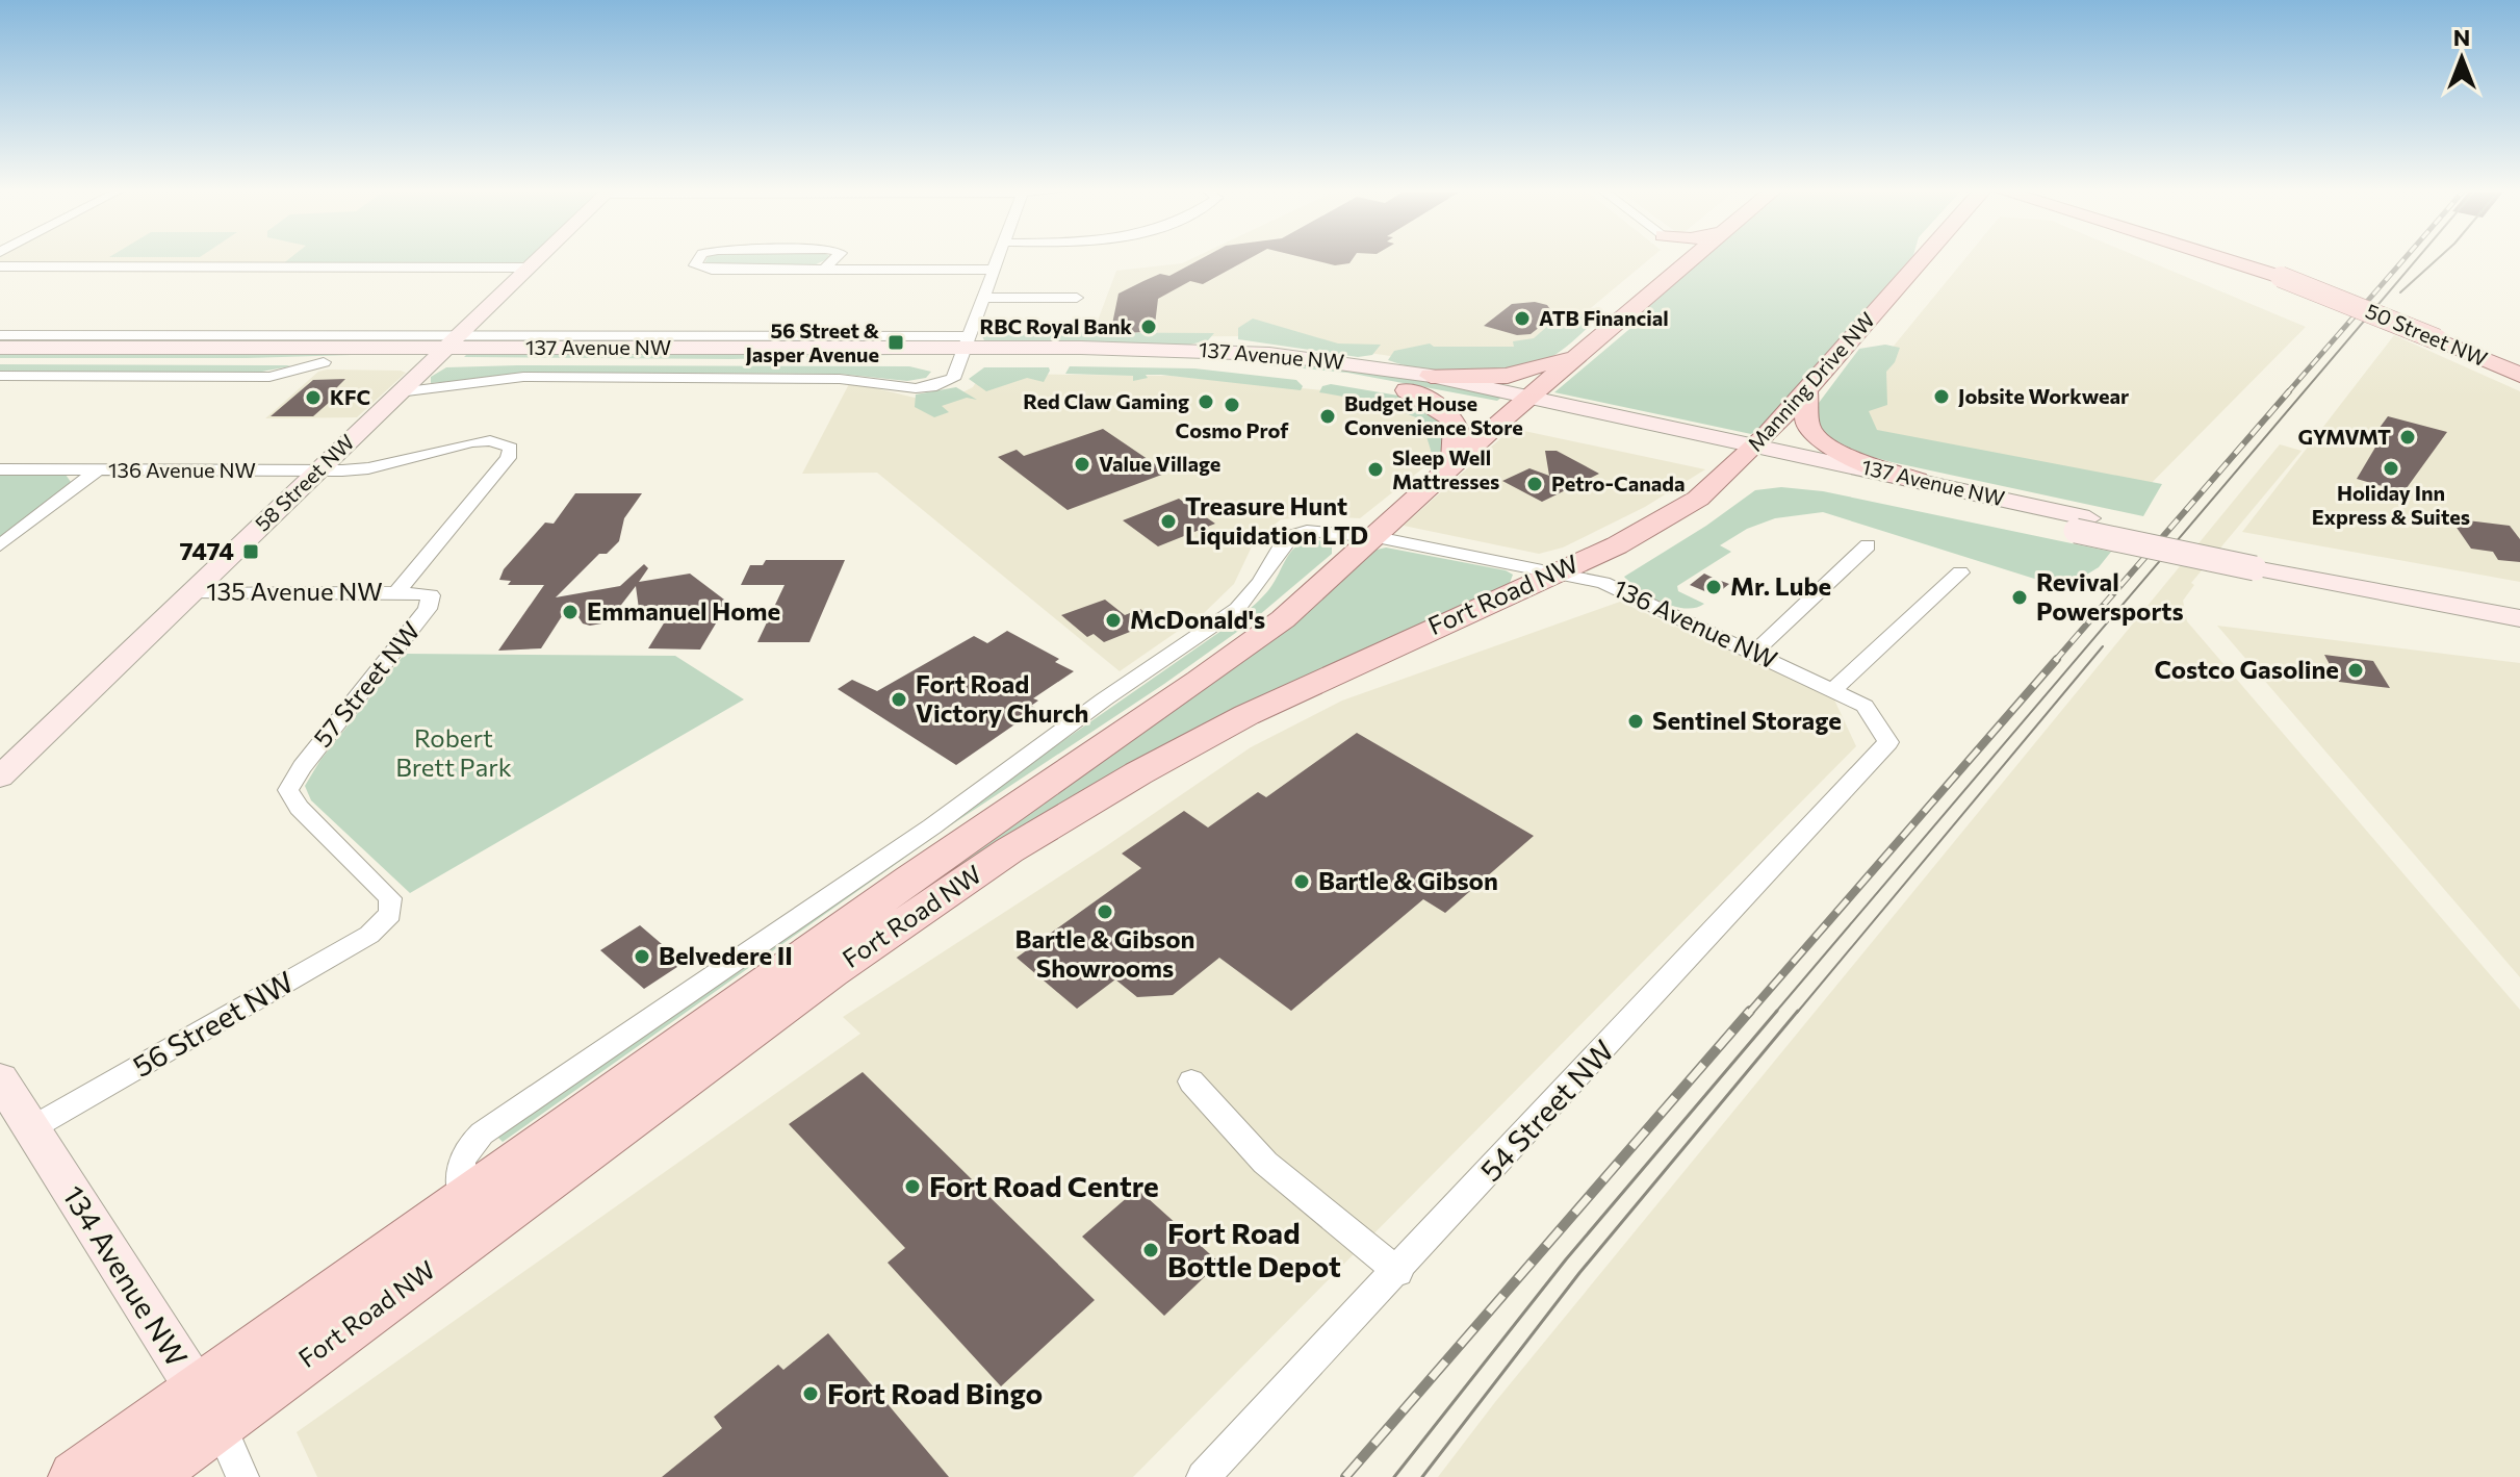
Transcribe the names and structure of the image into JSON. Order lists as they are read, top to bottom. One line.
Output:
{"streets":{"main road":["50 Street NW","137 Avenue NW","Manning Drive NW","58 Street NW","Fort Road NW","134 Avenue NW"],"street":["136 Avenue NW","135 Avenue NW","57 Street NW","56 Street NW","54 Street NW"]},"crossings":[["137 Avenue NW","Manning Drive NW"],["137 Avenue NW","58 Street NW"],["137 Avenue NW","Fort Road NW"],["Manning Drive NW","Fort Road NW"],["136 Avenue NW","58 Street NW"],["136 Avenue NW","Fort Road NW"],["136 Avenue NW","57 Street NW"],["136 Avenue NW","54 Street NW"],["58 Street NW","135 Avenue NW"],["135 Avenue NW","57 Street NW"],["Fort Road NW","134 Avenue NW"],["57 Street NW","56 Street NW"],["56 Street NW","134 Avenue NW"]],"parks":["Robert Brett Park"],"places":{"other":["ATB Financial","RBC Royal Bank","Jobsite Workwear","KFC","Red Claw Gaming","Cosmo Prof","Budget House Convenience Store","GYMVMT","Value Village","Holiday Inn Express & Suites","Sleep Well Mattresses","Petro-Canada","Treasure Hunt Liquidation LTD","Mr. Lube","Revival Powersports","Emmanuel Home","McDonald's","Costco Gasoline","Fort Road Victory Church","Sentinel Storage","Bartle & Gibson","Bartle & Gibson Showrooms","Belvedere II","Fort Road Centre","Fort Road Bottle Depot","Fort Road Bingo"],"transit":["56 Street & Jasper Avenue","7474"]},"north":"top"}
